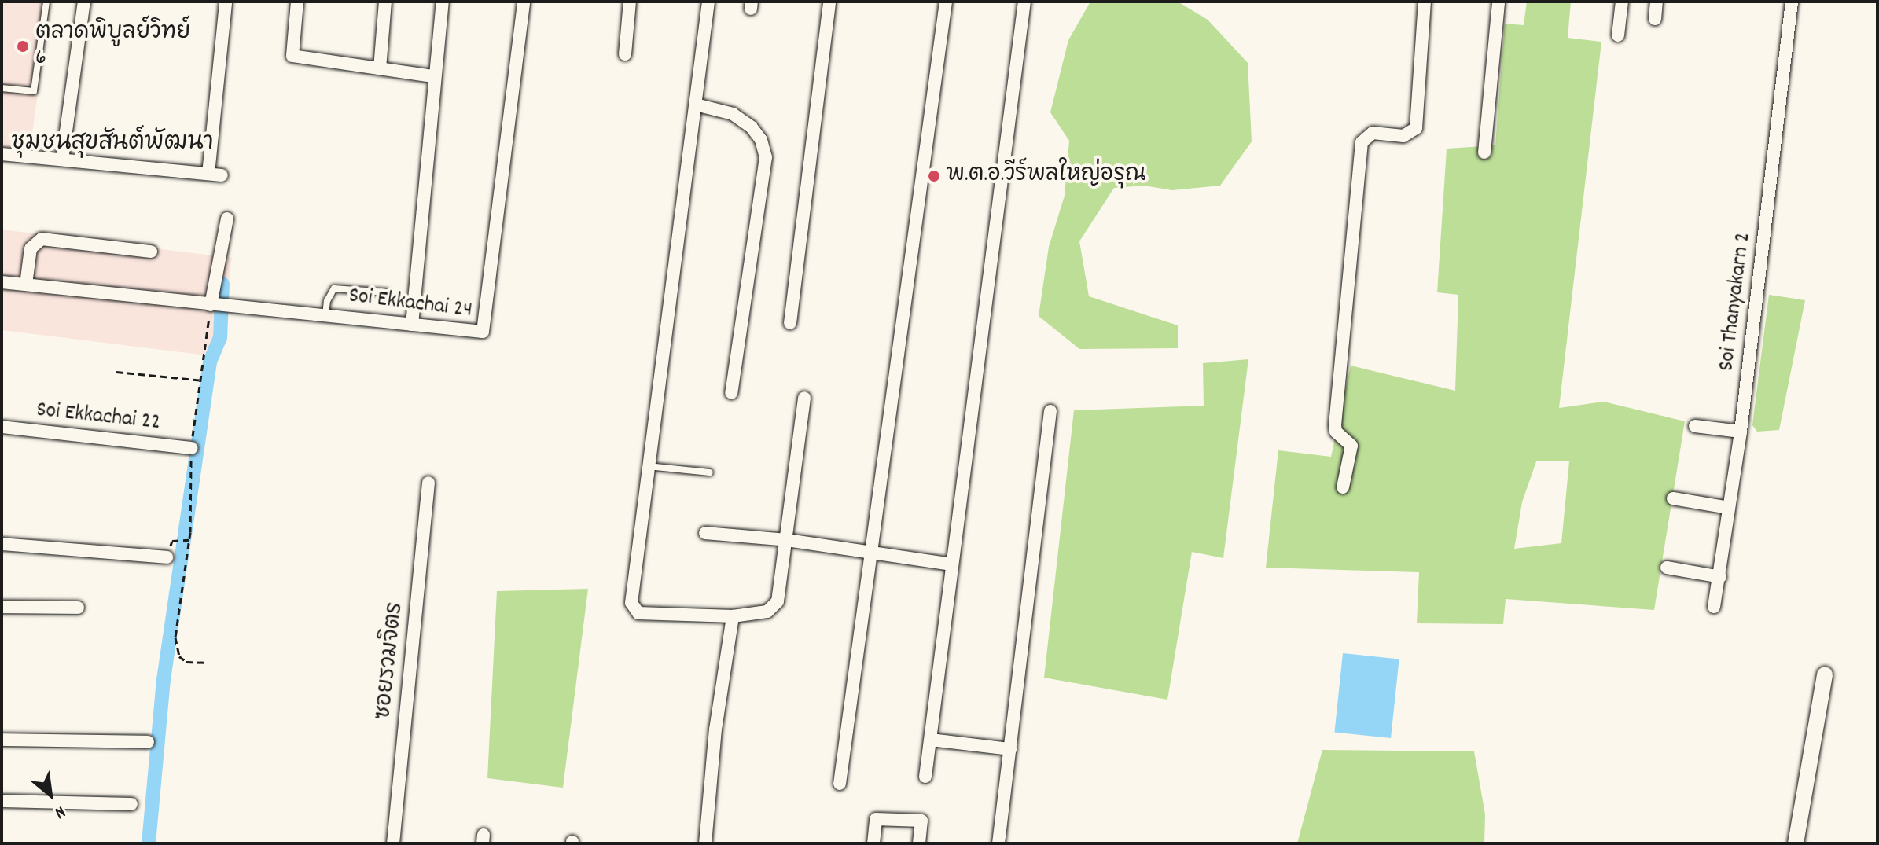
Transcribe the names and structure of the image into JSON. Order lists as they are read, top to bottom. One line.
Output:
{"streets":{"street":["Soi Thanyakarn 2","Soi Ekkachai 24","Soi Ekkachai 22","ซอยรวมจิตร"]},"districts":["ชุมชนสุขสันต์พัฒนา"],"places":["ตลาดพิบูลย์วิทย์ 6","พ.ต.อ.วีร์พลใหญ่อรุณ"],"north":"bottom right"}
